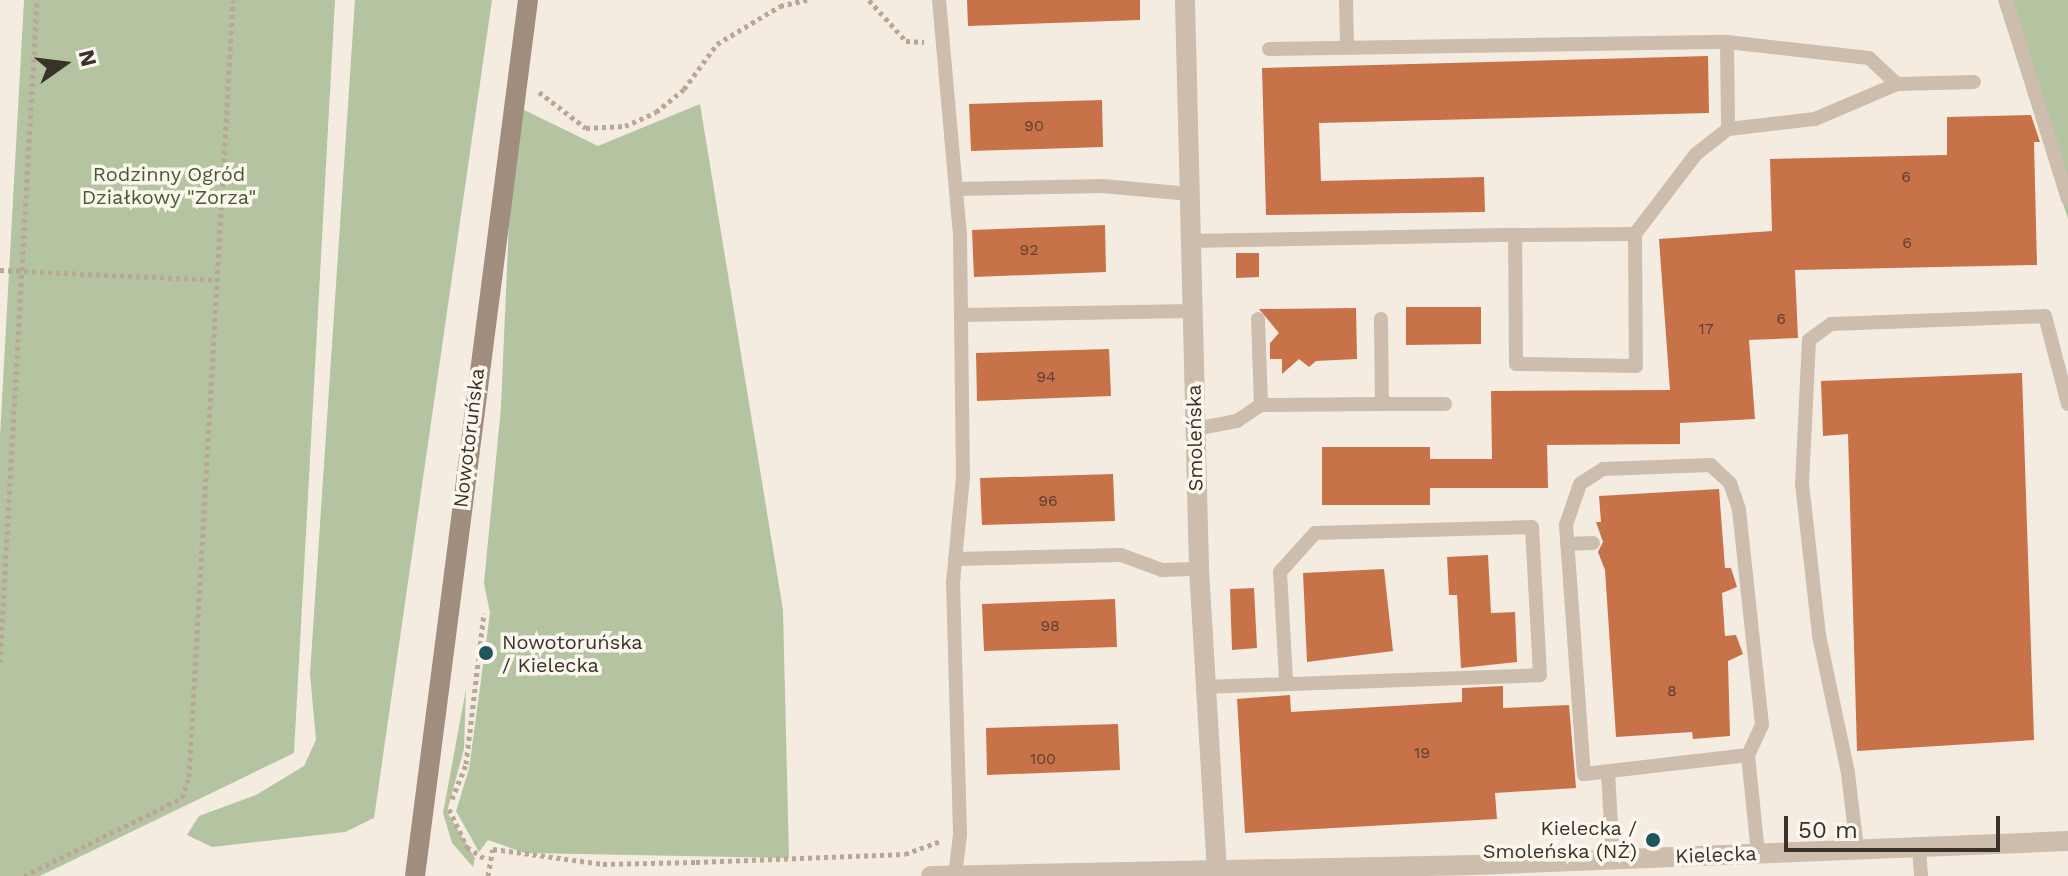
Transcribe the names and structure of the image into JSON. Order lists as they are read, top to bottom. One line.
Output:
{"streets":{"main road":["Nowotoruńska"],"street":["Smoleńska","Kielecka"]},"crossings":[["Smoleńska","Kielecka"]],"parks":["Rodzinny Ogród Działkowy \"Zorza\""],"places":["Nowotoruńska / Kielecka","Kielecka / Smoleńska (NŻ)"],"house_numbers":["90","6","6","92","6","17","94","96","98","8","19","100"],"scale_bar":"50 m","north":"right"}
